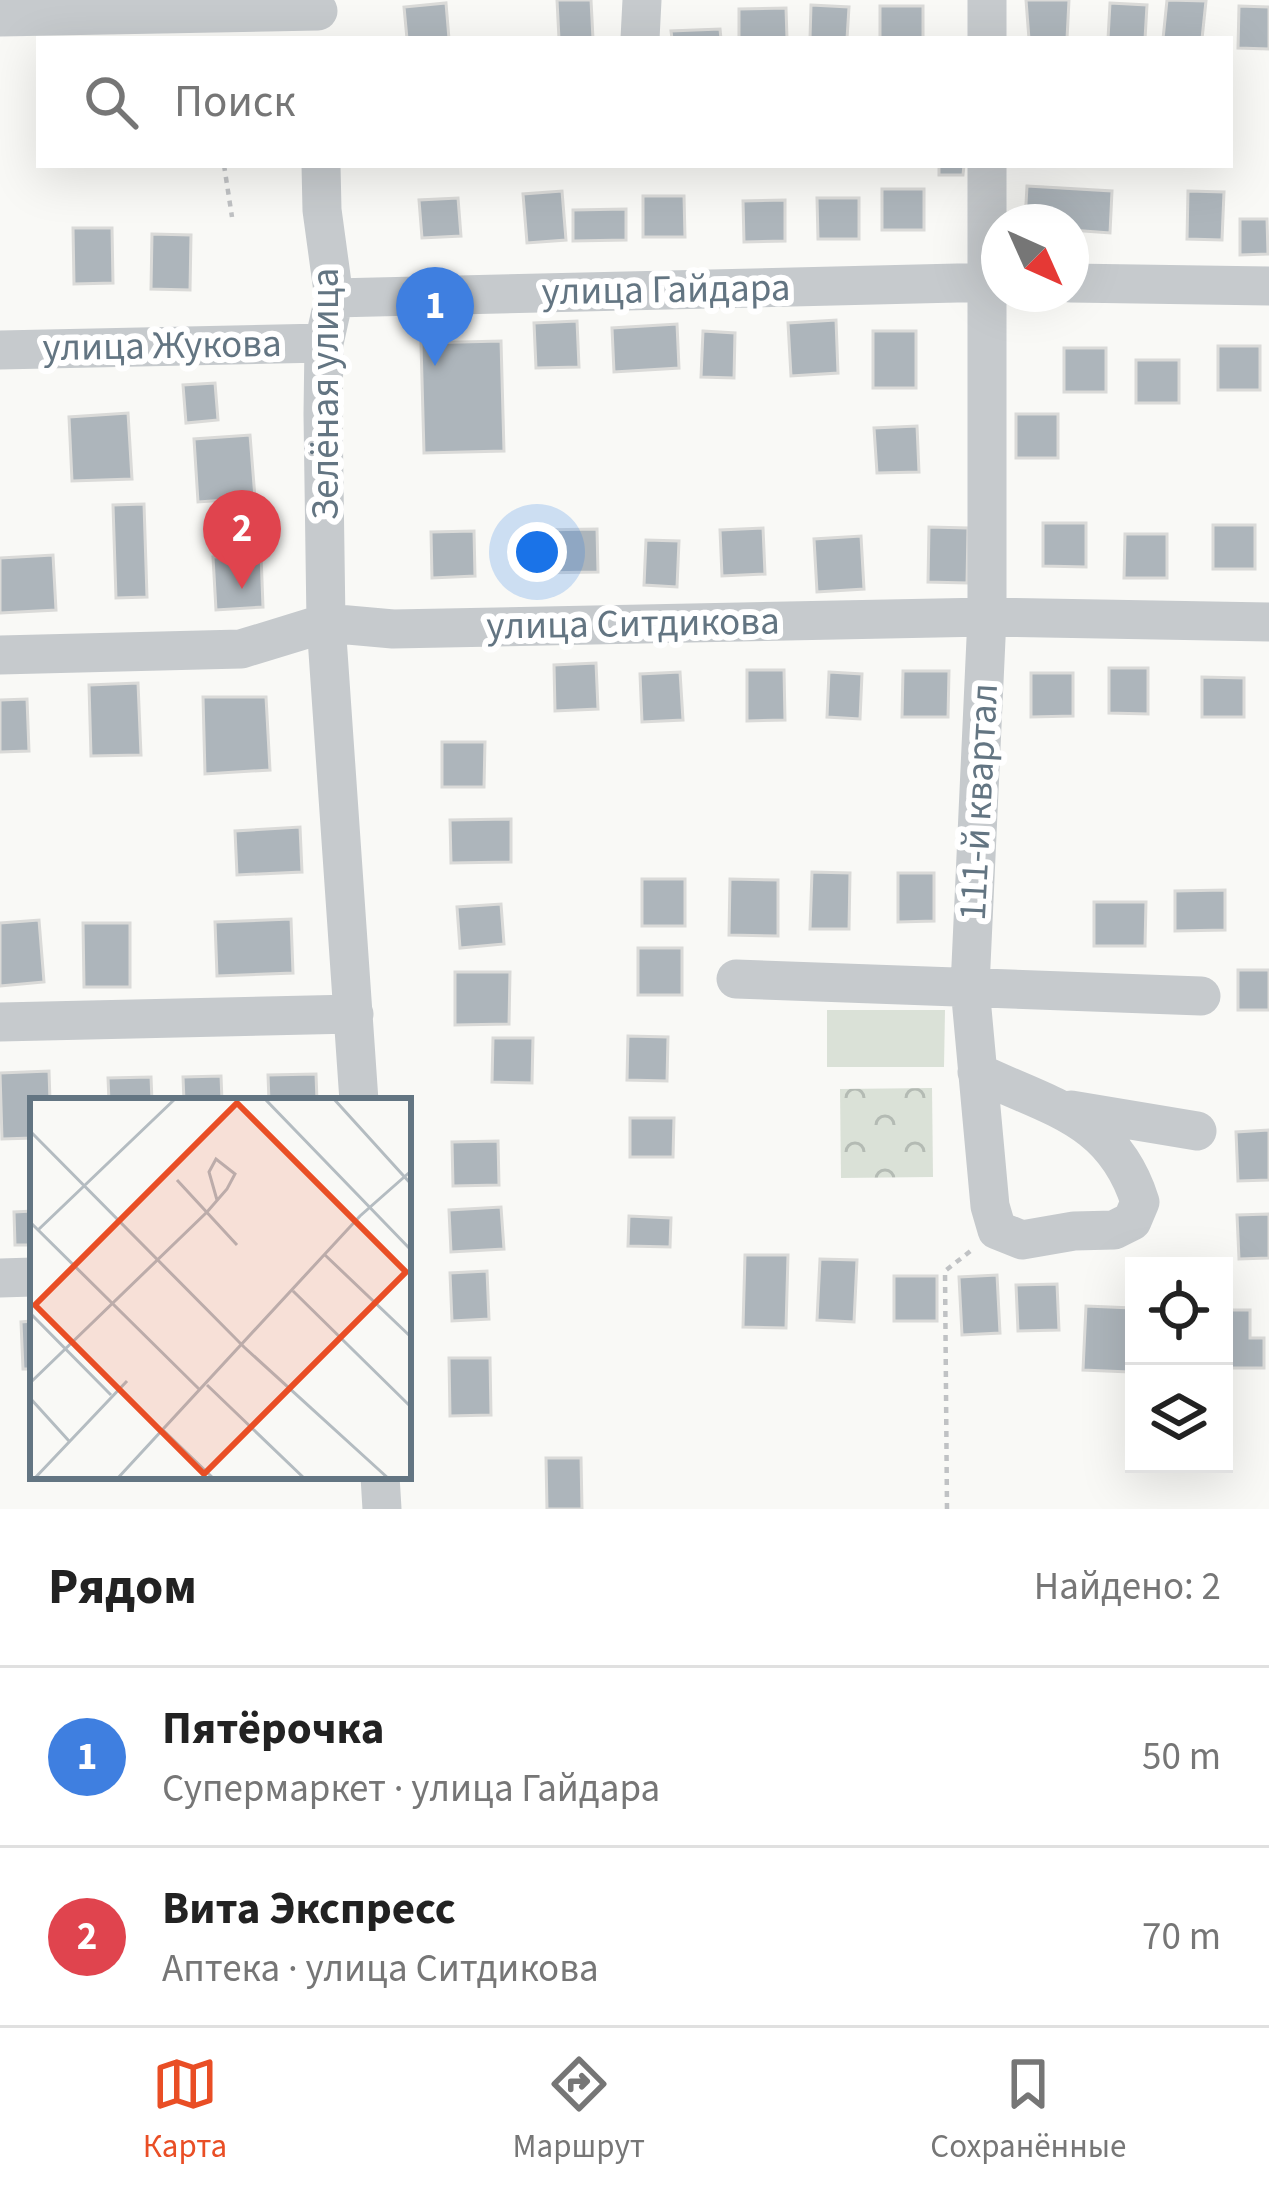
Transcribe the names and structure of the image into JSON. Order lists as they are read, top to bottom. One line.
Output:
{"streets":{"street":["улица Гайдара","улица Жукова","Зелёная улица","улица Ситдикова","111-й квартал"]},"crossings":[["улица Гайдара","Зелёная улица"],["улица Жукова","Зелёная улица"],["Зелёная улица","улица Ситдикова"],["улица Ситдикова","111-й квартал"]],"north":"bottom right","page":{"search":"Поиск","pins":["1","2"],"heading":["Рядом","Найдено: 2"],"list":[{"mark":"1","name":"Пятёрочка","note":"Супермаркет · улица Гайдара","value":"50 m"},{"mark":"2","name":"Вита Экспресс","note":"Аптека · улица Ситдикова","value":"70 m"}],"nav":["Карта","Маршрут","Сохранённые"]}}
